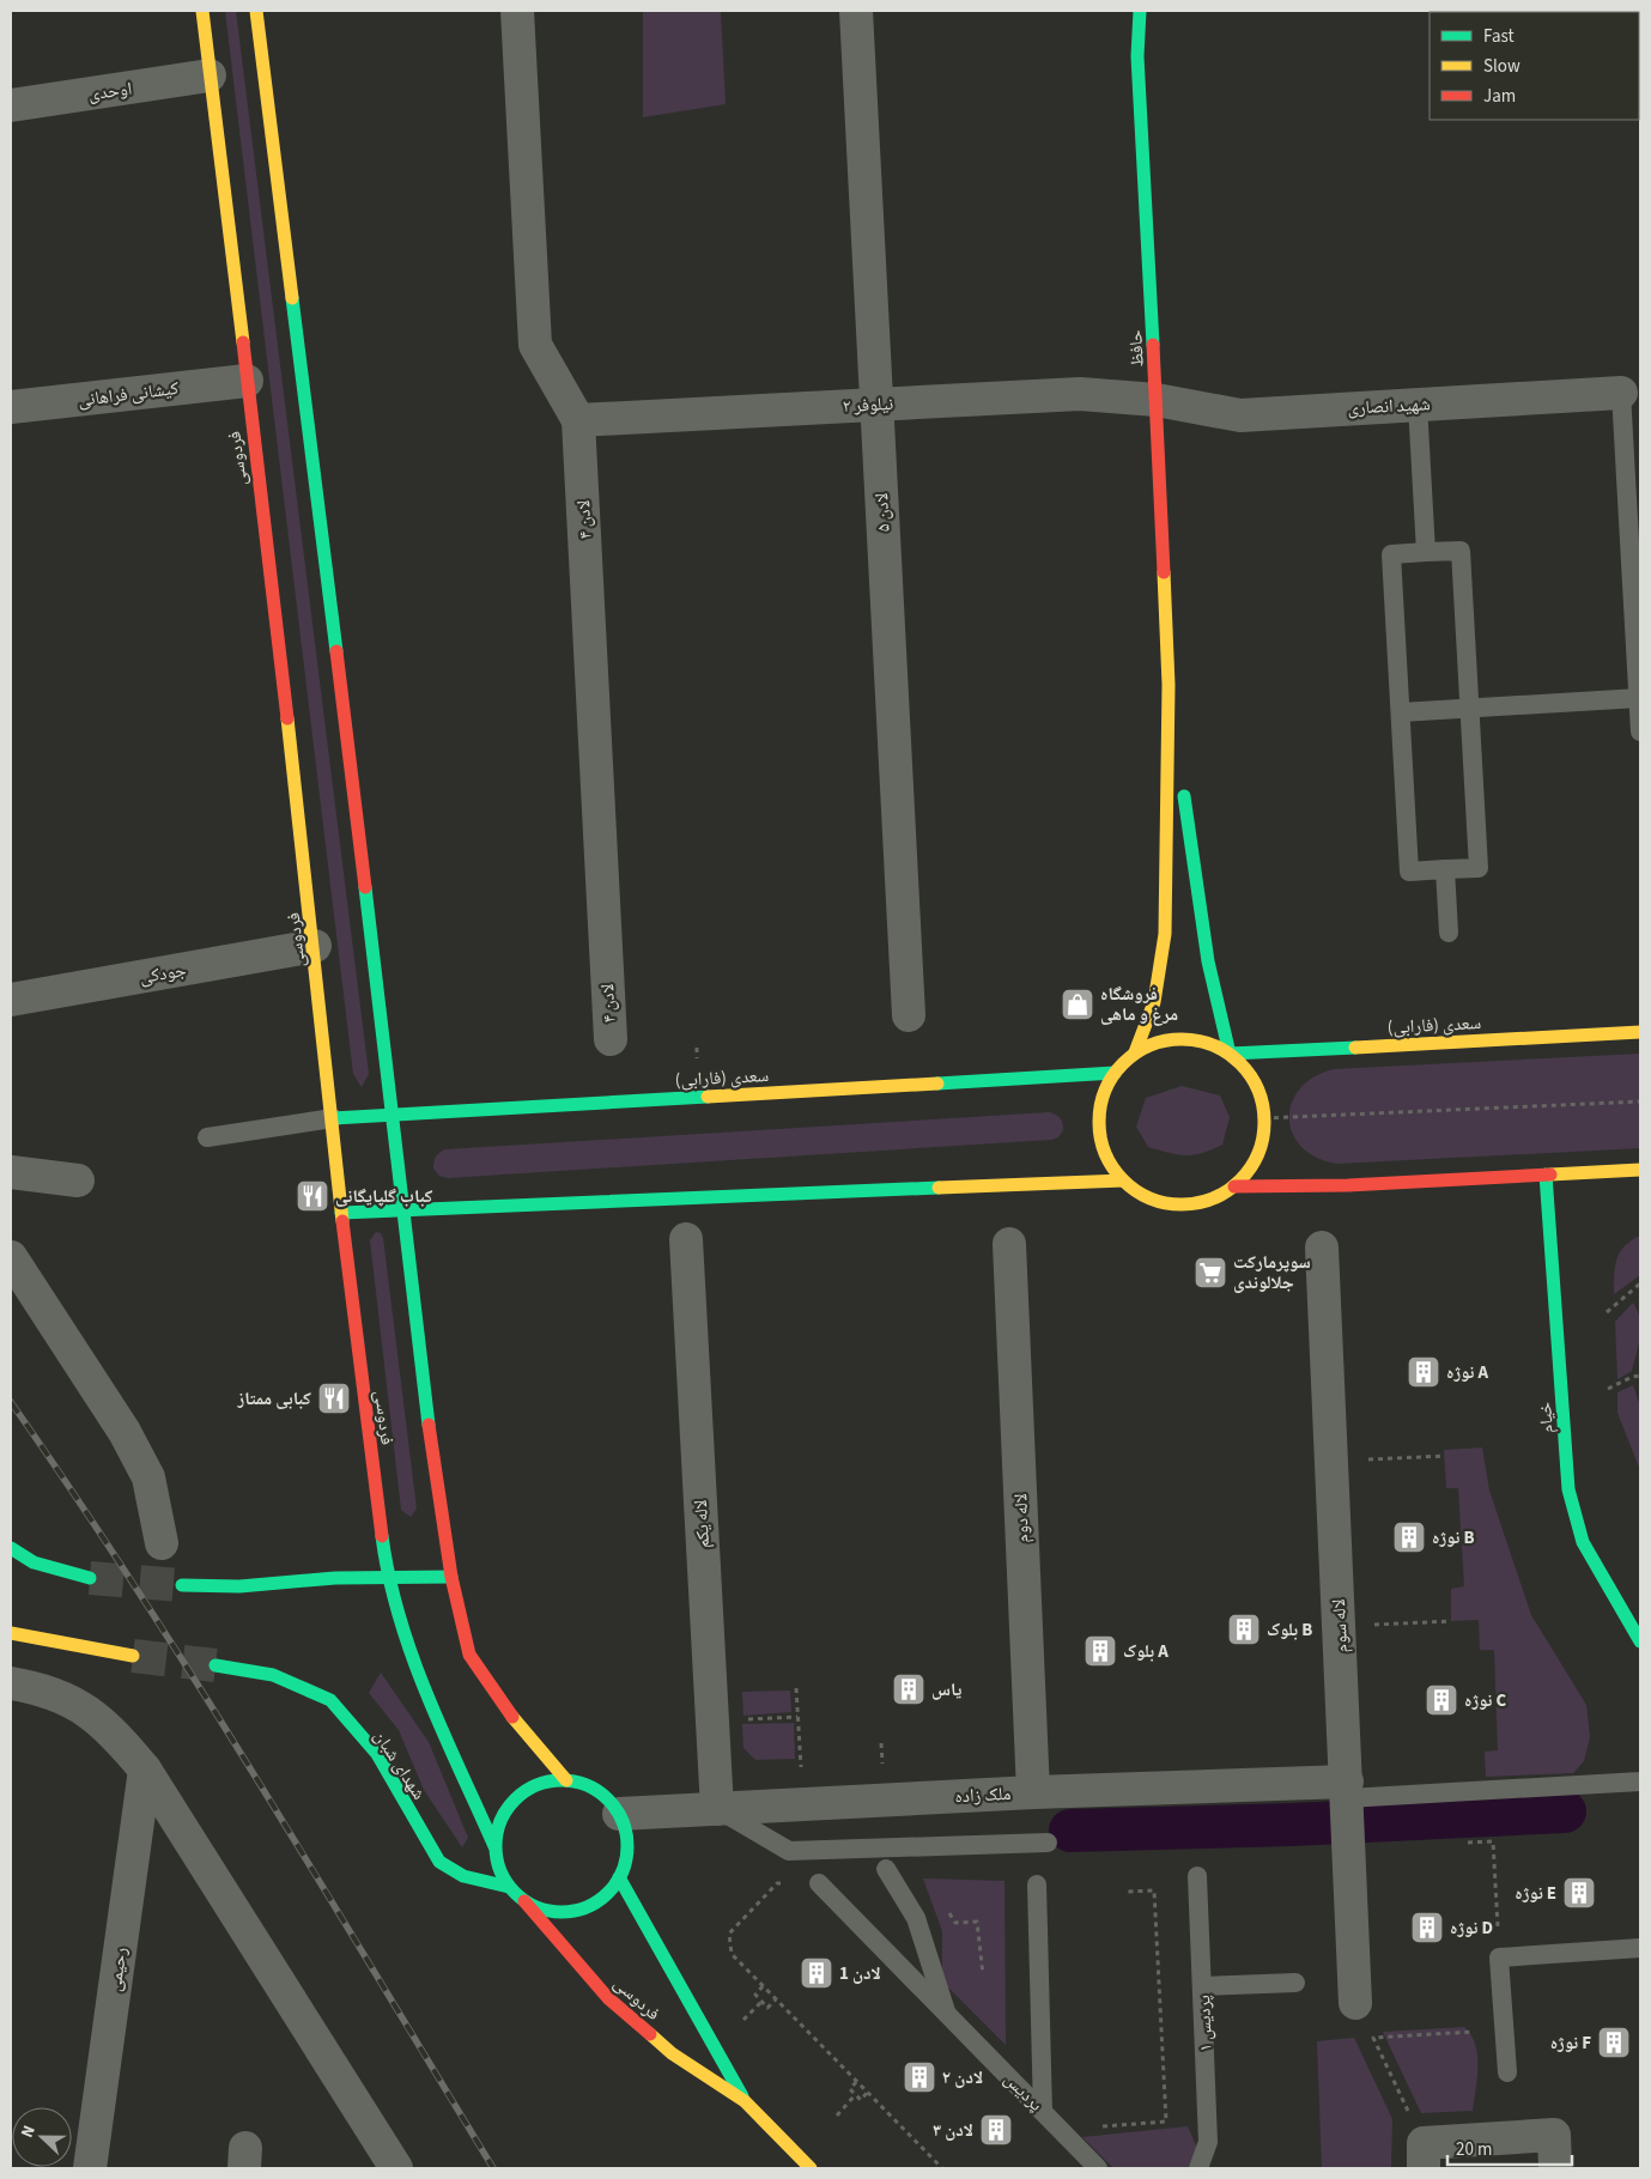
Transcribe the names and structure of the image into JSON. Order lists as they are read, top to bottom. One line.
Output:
{"streets":{"street":["اوحدی","حافظ","کیشانی فراهانی","نیلوفر ۲","شهید انصاری","فردوسی","لادن ۵","لادن ۴","جودکی","سعدی (فارابی)","خیام","لاله دوم","لاله یکم","لاله سوم","شهدای شبان","ملک زاده","رحیمی"],"lane":["پردیس ۱","پردیس"]},"crossings":[["اوحدی","فردوسی"],["حافظ","نیلوفر ۲"],["حافظ","شهید انصاری"],["کیشانی فراهانی","فردوسی"],["نیلوفر ۲","شهید انصاری"],["نیلوفر ۲","لادن ۵"],["نیلوفر ۲","لادن ۴"],["فردوسی","جودکی"],["فردوسی","سعدی (فارابی)"],["فردوسی","شهدای شبان"],["فردوسی","ملک زاده"],["لاله دوم","ملک زاده"],["لاله یکم","ملک زاده"],["لاله سوم","ملک زاده"],["شهدای شبان","ملک زاده"]],"places":{"shop":["فروشگاه مرغ و ماهی"],"restaurant":["کباب گلپایگانی","کبابی ممتاز"],"supermarket":["سوپرمارکت جلالوندی"],"building":["نوژه A","نوژه B","بلوک B","بلوک A","یاس","نوژه C","نوژه E","نوژه D","لادن 1","نوژه F","لادن ۲","لادن ۳"]},"legend":["Fast","Slow","Jam"],"scale_bar":"20 m","north":"left"}
